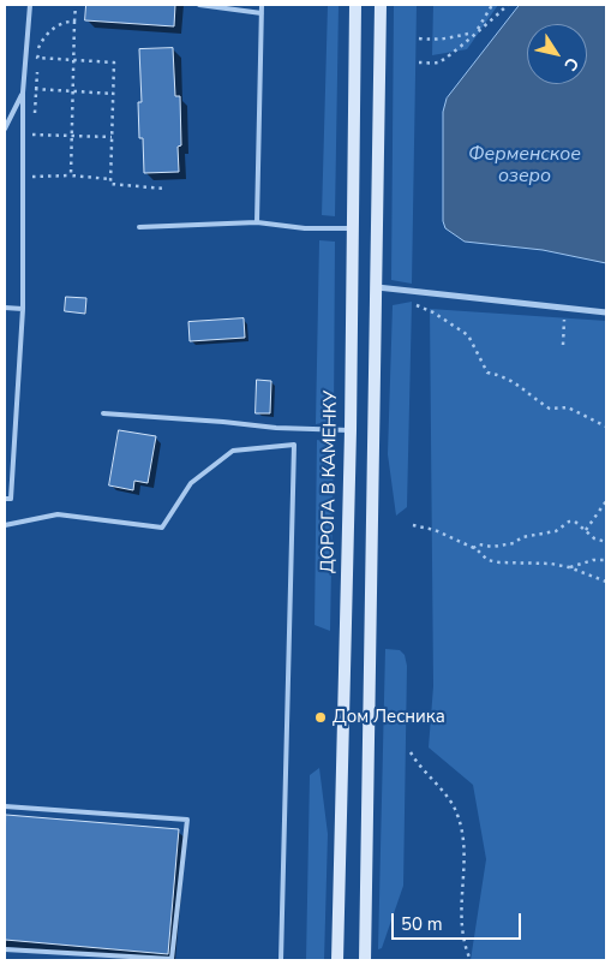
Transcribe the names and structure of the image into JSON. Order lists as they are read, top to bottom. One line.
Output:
{"streets":{"main road":["ДОРОГА В КАМЕНКУ"]},"water":["Ферменское озеро"],"places":["Дом Лесника"],"scale_bar":"50 m","north":"bottom right"}
